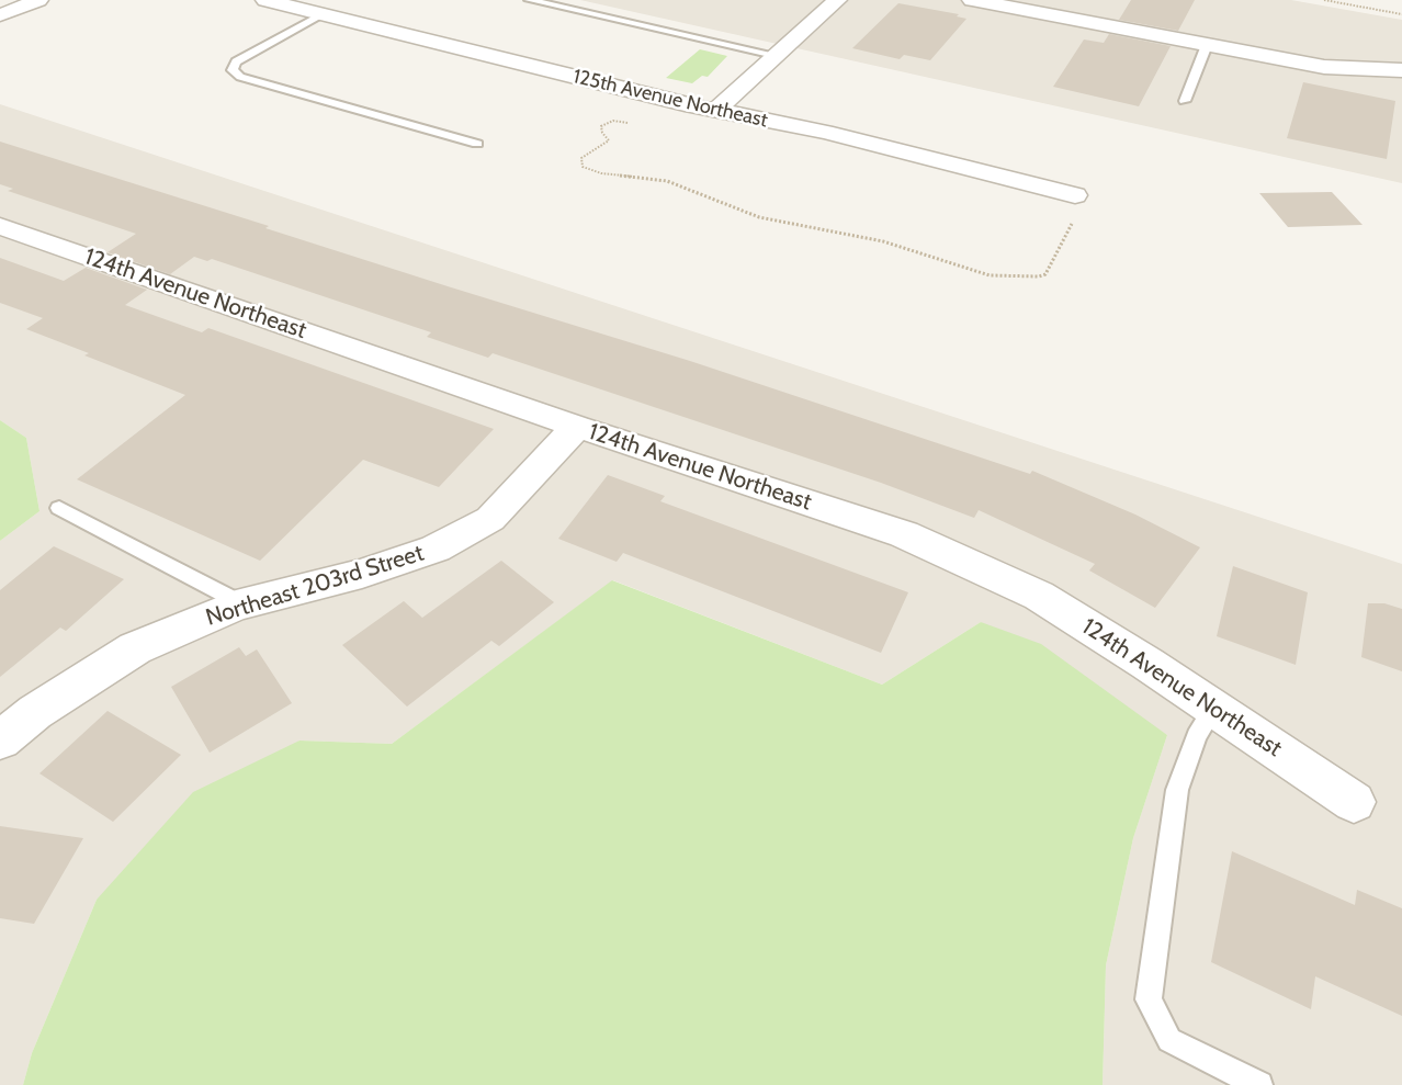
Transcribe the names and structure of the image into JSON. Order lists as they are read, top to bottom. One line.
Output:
{"streets":{"street":["125th Avenue Northeast","124th Avenue Northeast","Northeast 203rd Street"]},"crossings":[["124th Avenue Northeast","Northeast 203rd Street"]]}
